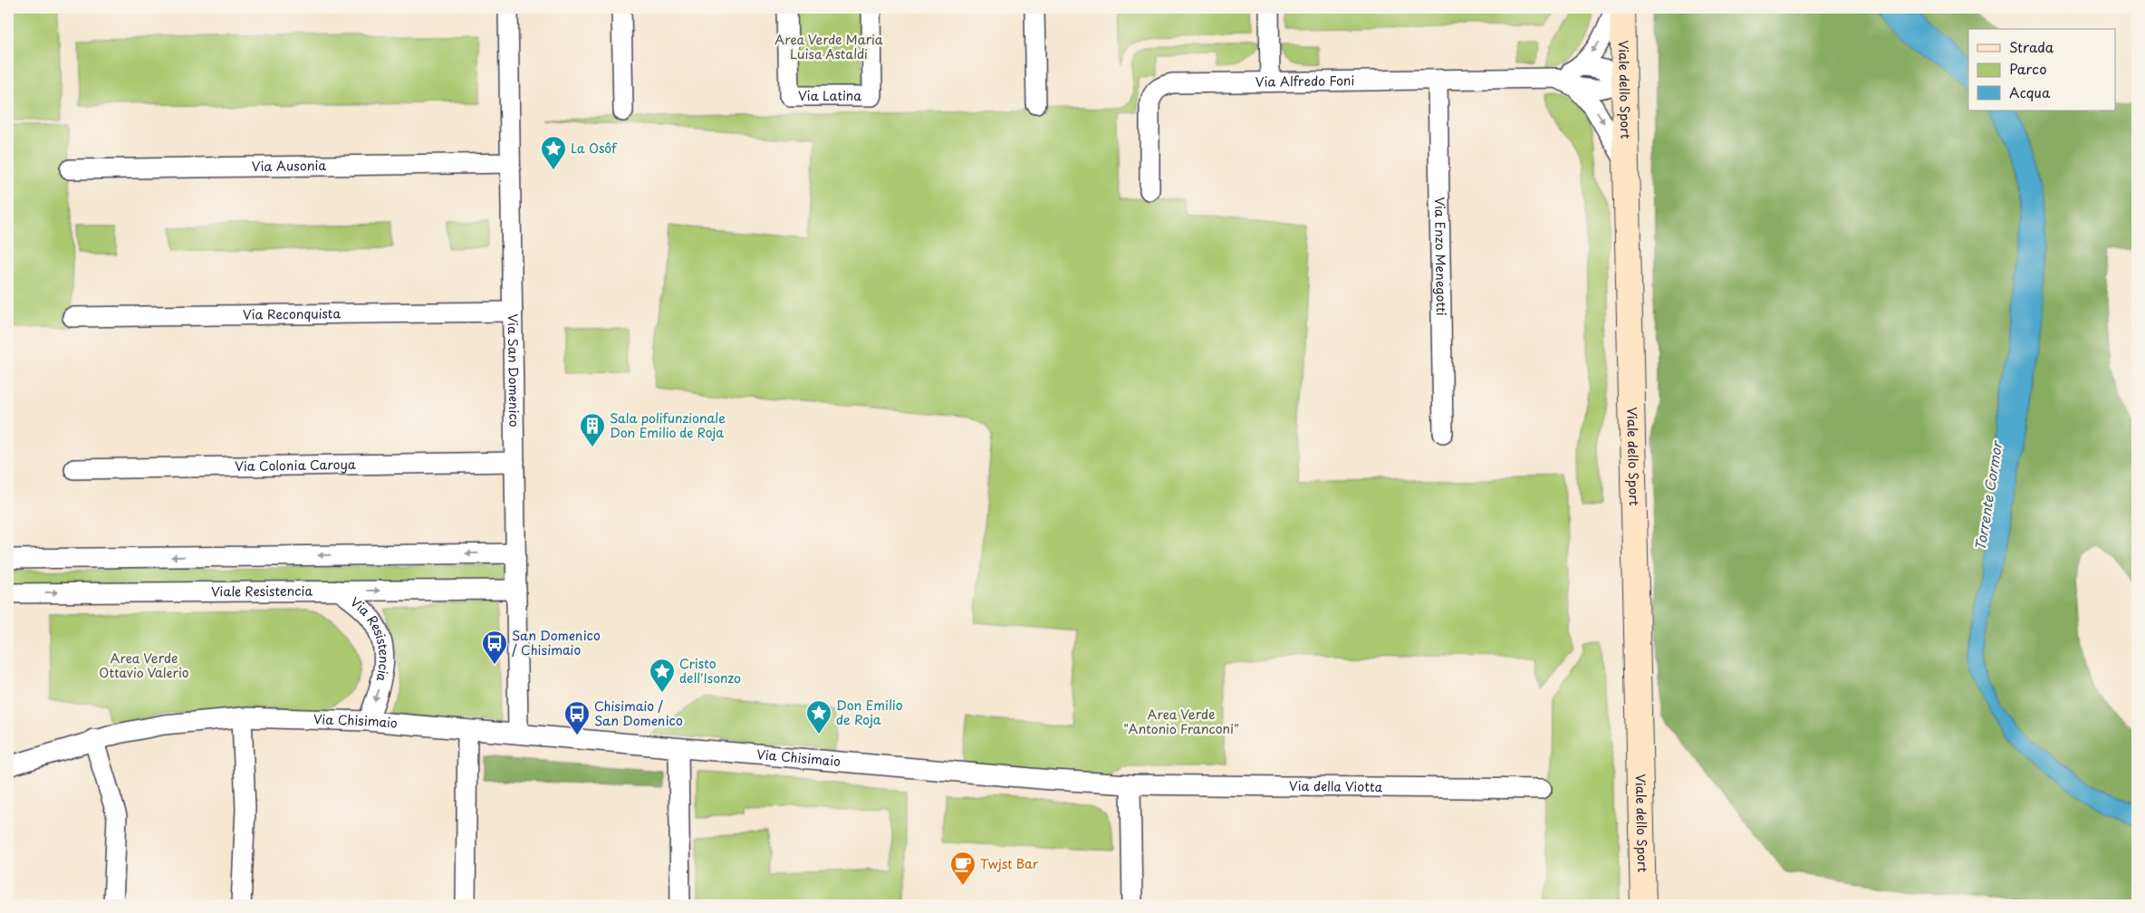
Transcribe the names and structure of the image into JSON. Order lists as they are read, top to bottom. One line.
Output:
{"streets":{"street":["Via Alfredo Foni","Viale dello Sport","Via Latina","Via Ausonia","Via Enzo Menegotti","Via Reconquista","Via San Domenico","Via Colonia Caroya","Viale Resistencia","Via Resistencia","Via Chisimaio","Via della Viotta"]},"crossings":[["Via Alfredo Foni","Viale dello Sport"],["Via Alfredo Foni","Via Enzo Menegotti"],["Via Ausonia","Via San Domenico"],["Via Reconquista","Via San Domenico"],["Via San Domenico","Via Colonia Caroya"],["Via San Domenico","Viale Resistencia"],["Via San Domenico","Via Chisimaio"],["Viale Resistencia","Via Resistencia"],["Via Resistencia","Via Chisimaio"],["Via Chisimaio","Via della Viotta"]],"one_way":["Via Resistencia"],"water":["Torrente Cormor"],"parks":["Area Verde Maria Luisa Astaldi","Area Verde Ottavio Valerio","Area Verde \"Antonio Franconi\""],"places":{"place":["La Osôf","Cristo dell'Isonzo","Don Emilio de Roja"],"building":["Sala polifunzionale Don Emilio de Roja"],"bus stop":["San Domenico / Chisimaio","Chisimaio / San Domenico"],"cafe":["Twjst Bar"]},"legend":["Strada","Parco","Acqua"]}
